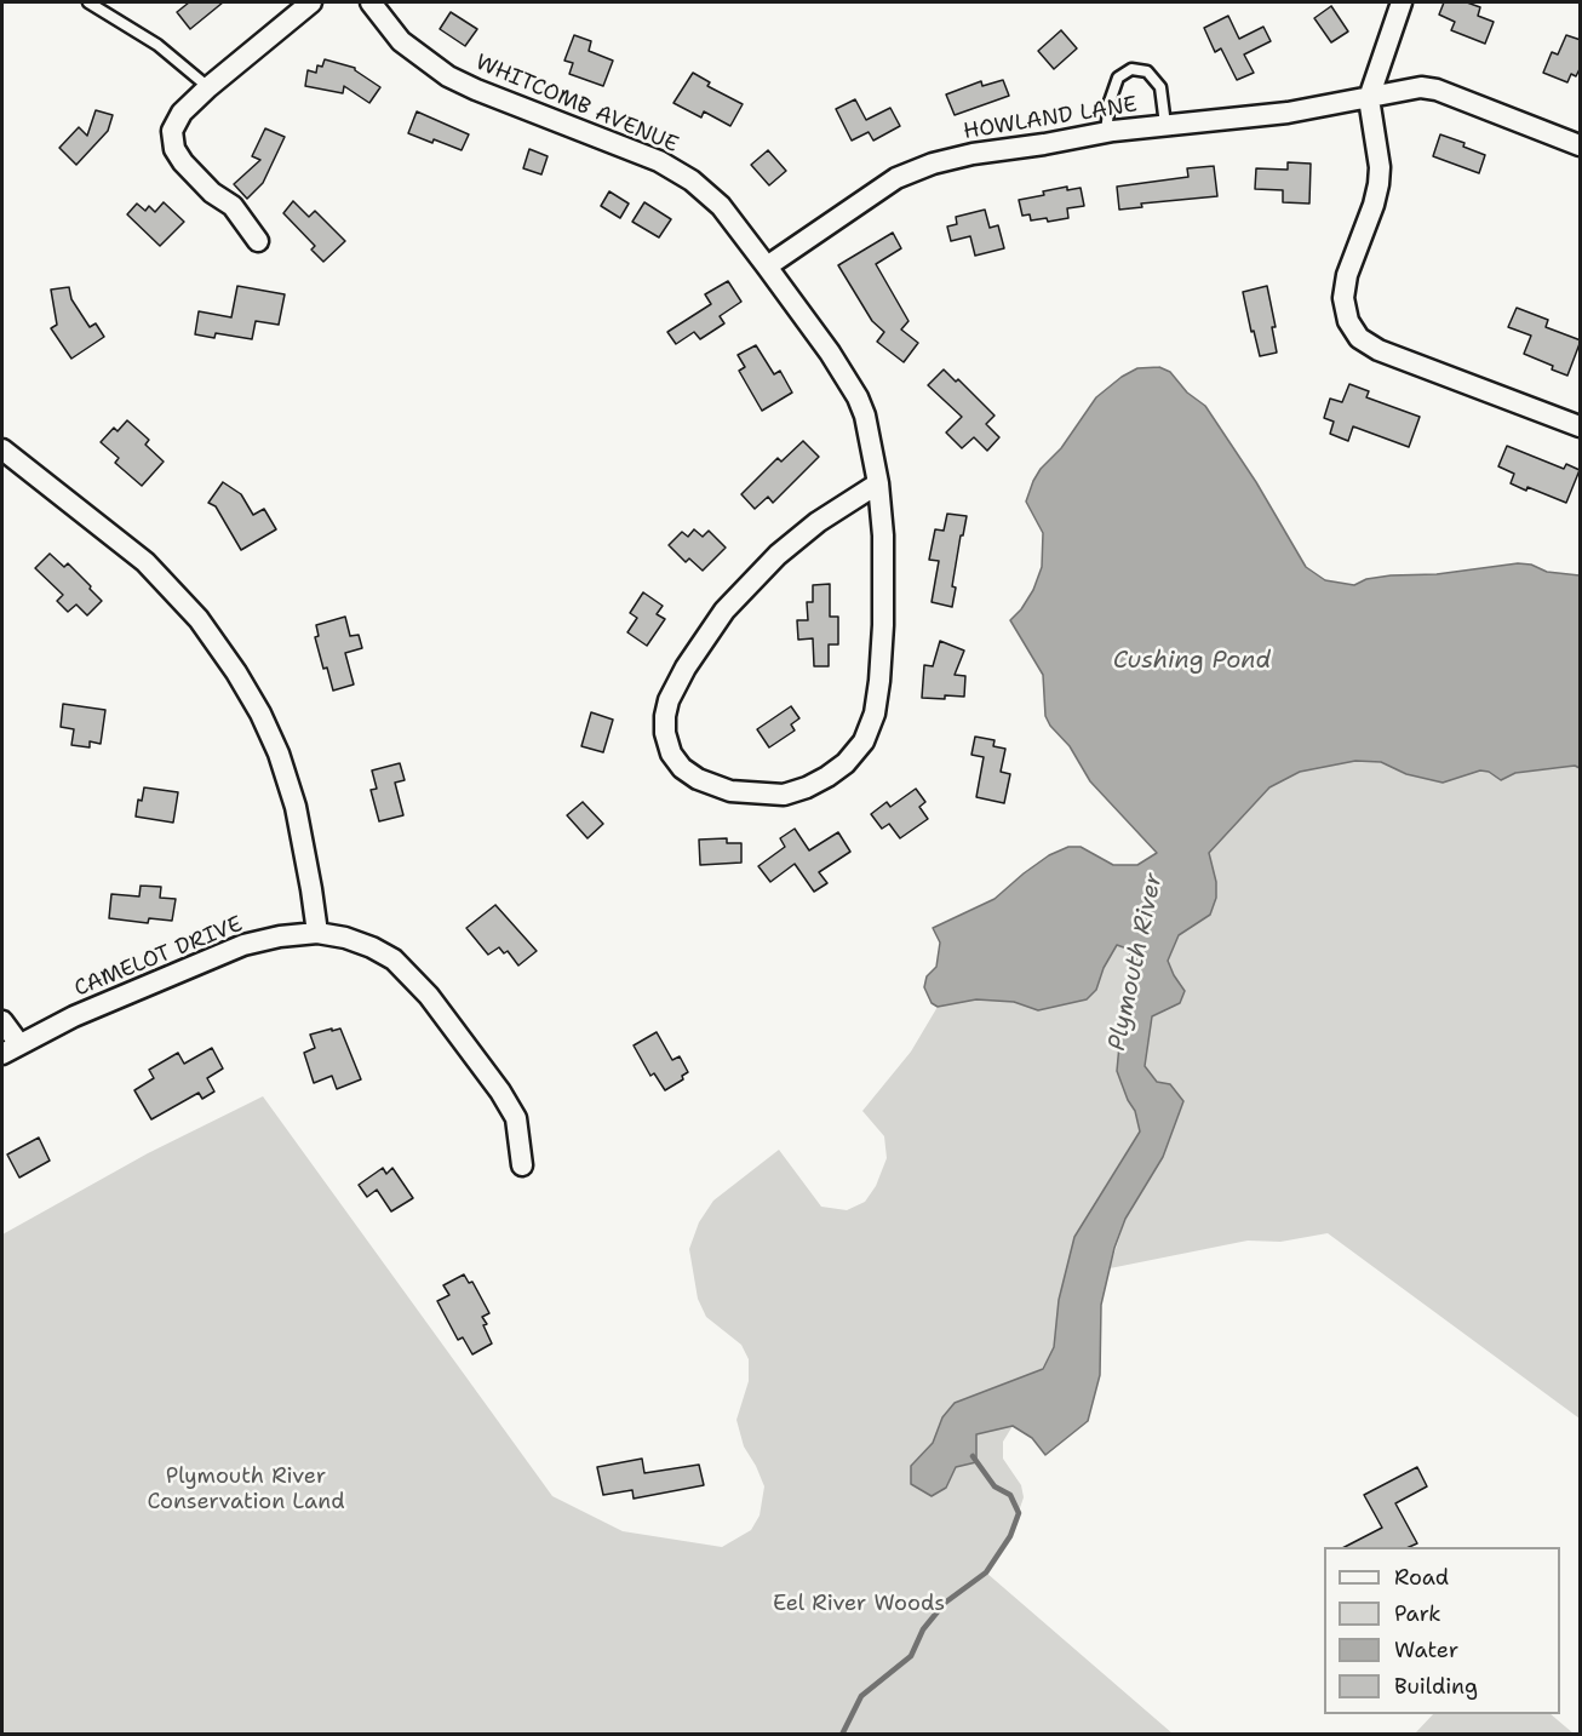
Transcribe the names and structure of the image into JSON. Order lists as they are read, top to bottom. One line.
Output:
{"streets":{"street":["WHITCOMB AVENUE","HOWLAND LANE","CAMELOT DRIVE"]},"crossings":[["WHITCOMB AVENUE","HOWLAND LANE"]],"water":["Cushing Pond","Plymouth River"],"parks":["Plymouth River Conservation Land","Eel River Woods"],"legend":["Road","Park","Water","Building"]}
